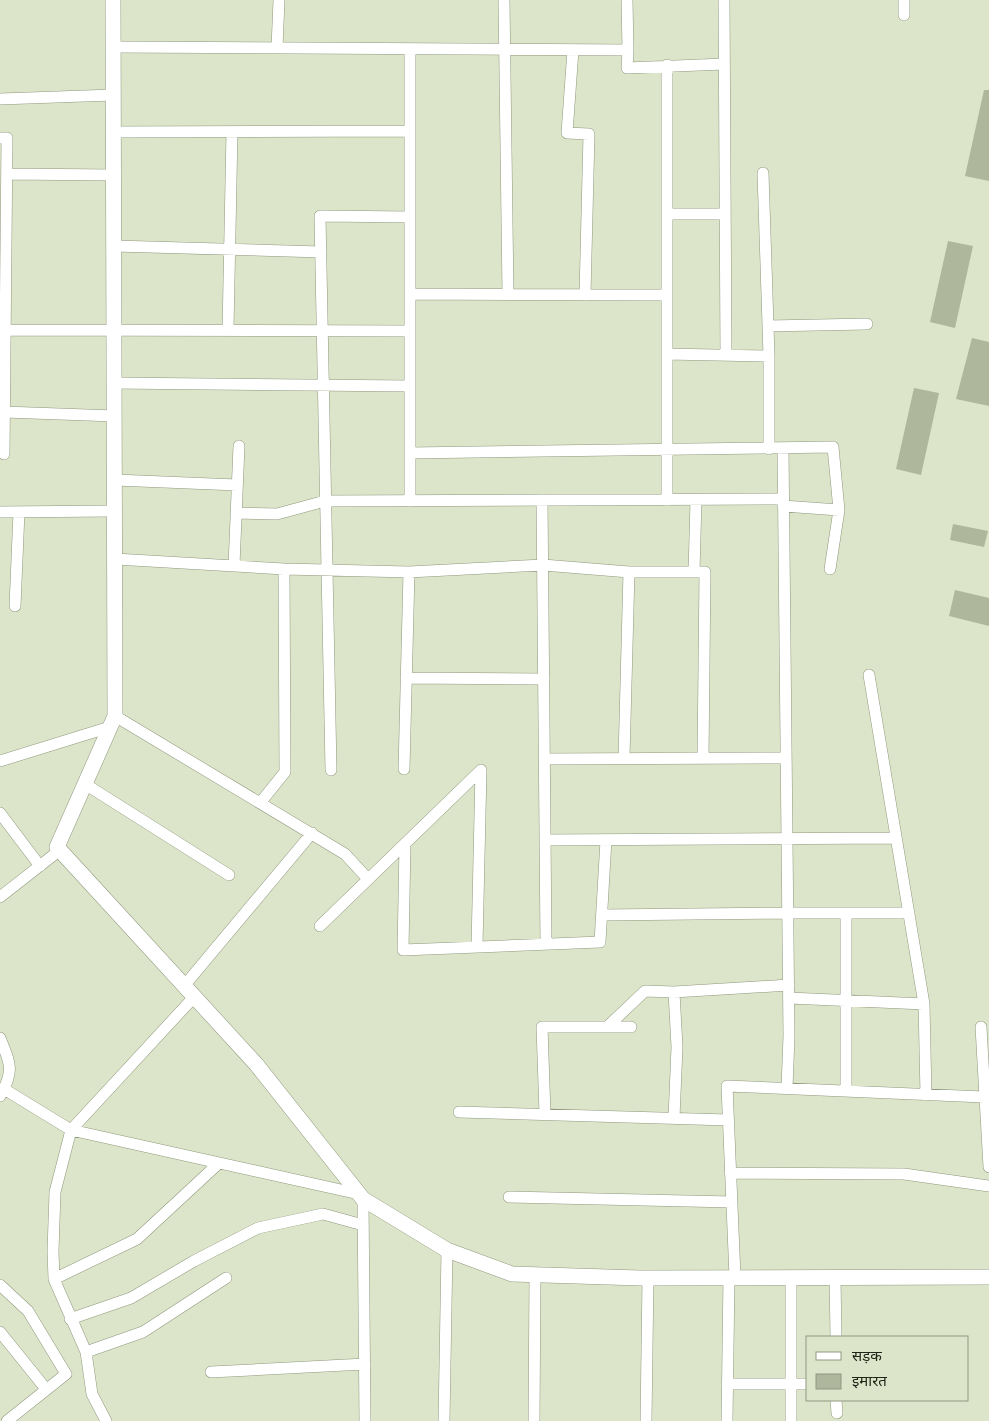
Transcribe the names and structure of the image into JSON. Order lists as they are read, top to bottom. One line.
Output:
{"legend":["सड़क","इमारत"]}
